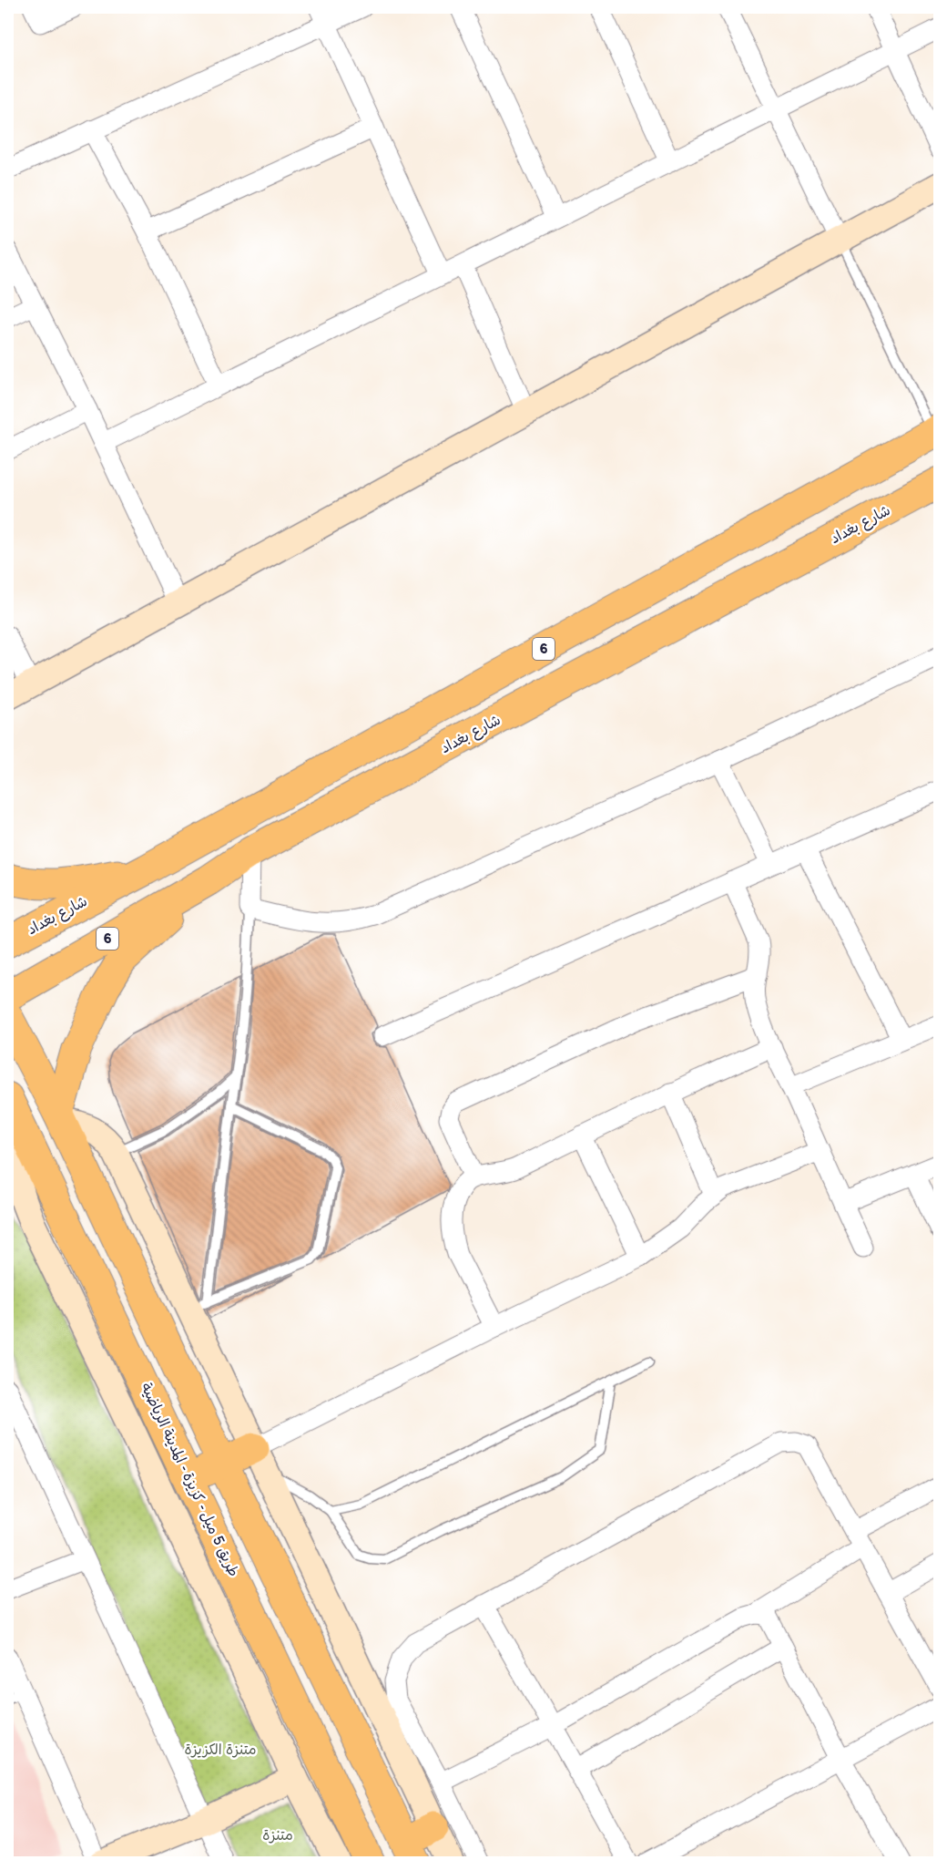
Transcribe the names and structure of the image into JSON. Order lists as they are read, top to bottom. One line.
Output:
{"streets":{"main road":["شارع بغداد","6","طريق 5 ميل - كزيزة - المدينة الرياضية"]},"parks":["متنزة الكزيزة","متنزة"]}
